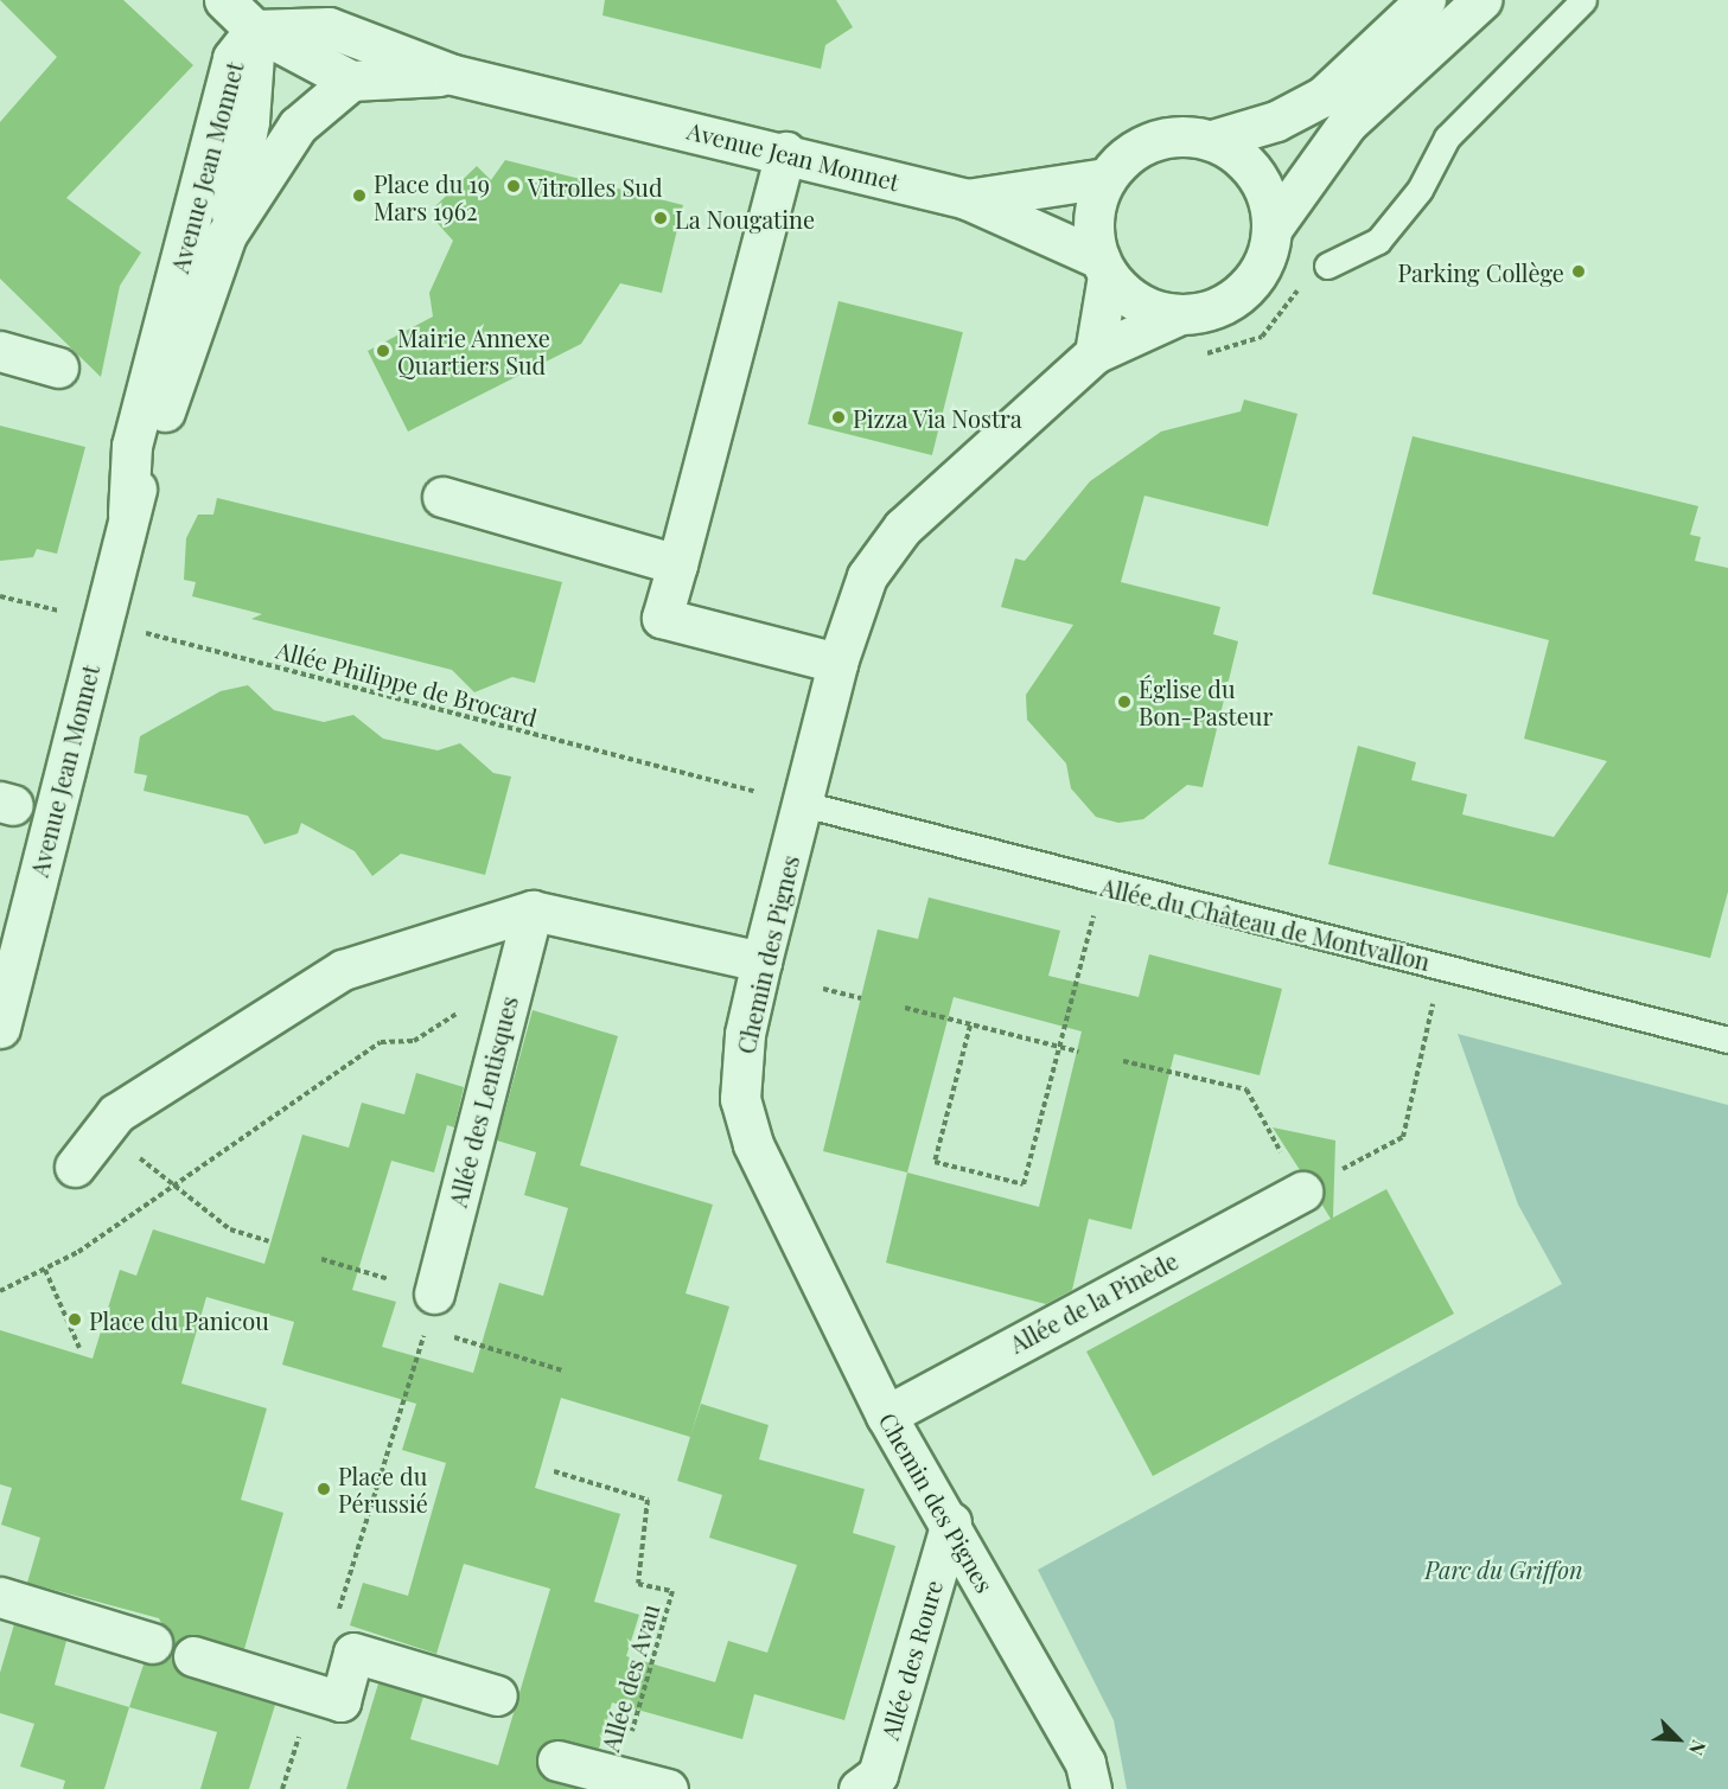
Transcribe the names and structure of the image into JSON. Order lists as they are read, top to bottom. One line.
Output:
{"streets":{"street":["Avenue Jean Monnet","Chemin des Pignes","Allée des Lentisques","Allée de la Pinède","Allée des Roure"],"lane":["Allée du Château de Montvallon"],"path":["Allée Philippe de Brocard","Allée des Avau"]},"crossings":[["Avenue Jean Monnet","Allée Philippe de Brocard"],["Avenue Jean Monnet","Chemin des Pignes"],["Allée Philippe de Brocard","Allée du Château de Montvallon"],["Allée Philippe de Brocard","Chemin des Pignes"],["Allée du Château de Montvallon","Chemin des Pignes"],["Chemin des Pignes","Allée de la Pinède"],["Chemin des Pignes","Allée des Roure"]],"parks":["Parc du Griffon"],"places":["Vitrolles Sud","Place du 19 Mars 1962","La Nougatine","Parking Collège","Mairie Annexe Quartiers Sud","Pizza Via Nostra","Église du Bon-Pasteur","Place du Panicou","Place du Pérussié"],"north":"bottom right"}
